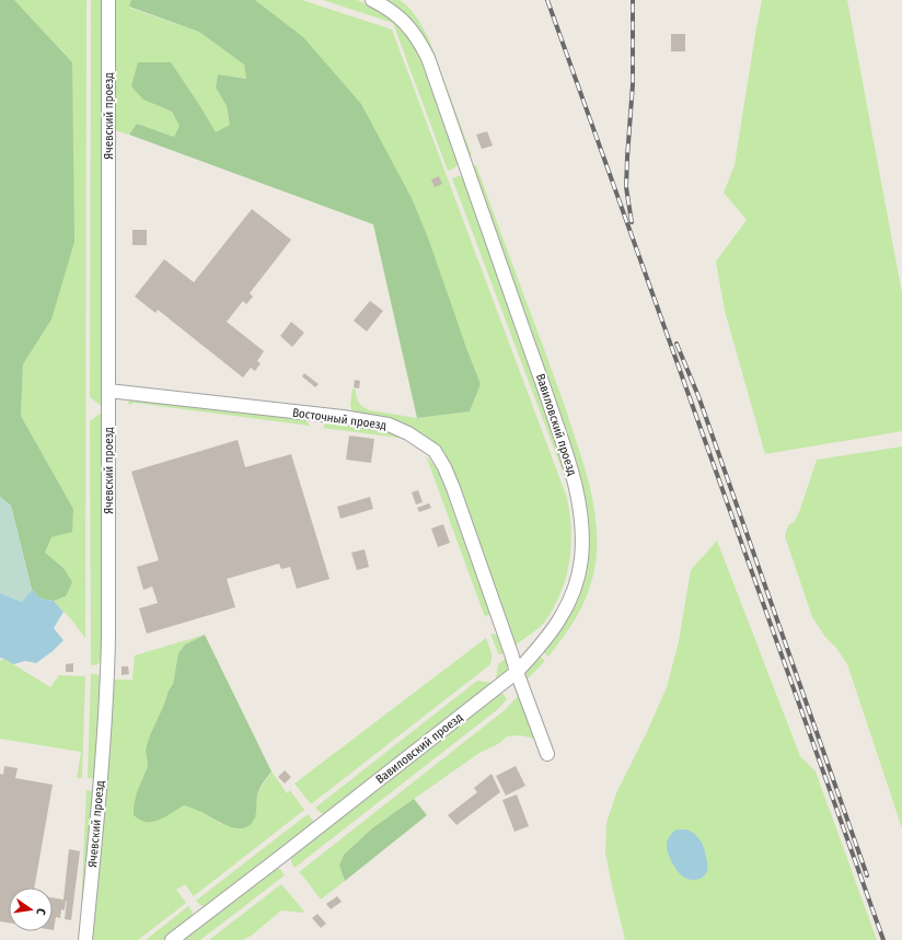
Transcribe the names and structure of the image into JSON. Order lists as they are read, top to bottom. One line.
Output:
{"streets":{"street":["Ячевский проезд","Восточный проезд","Вавиловский проезд"]},"crossings":[["Ячевский проезд","Восточный проезд"],["Восточный проезд","Вавиловский проезд"]],"north":"right"}
